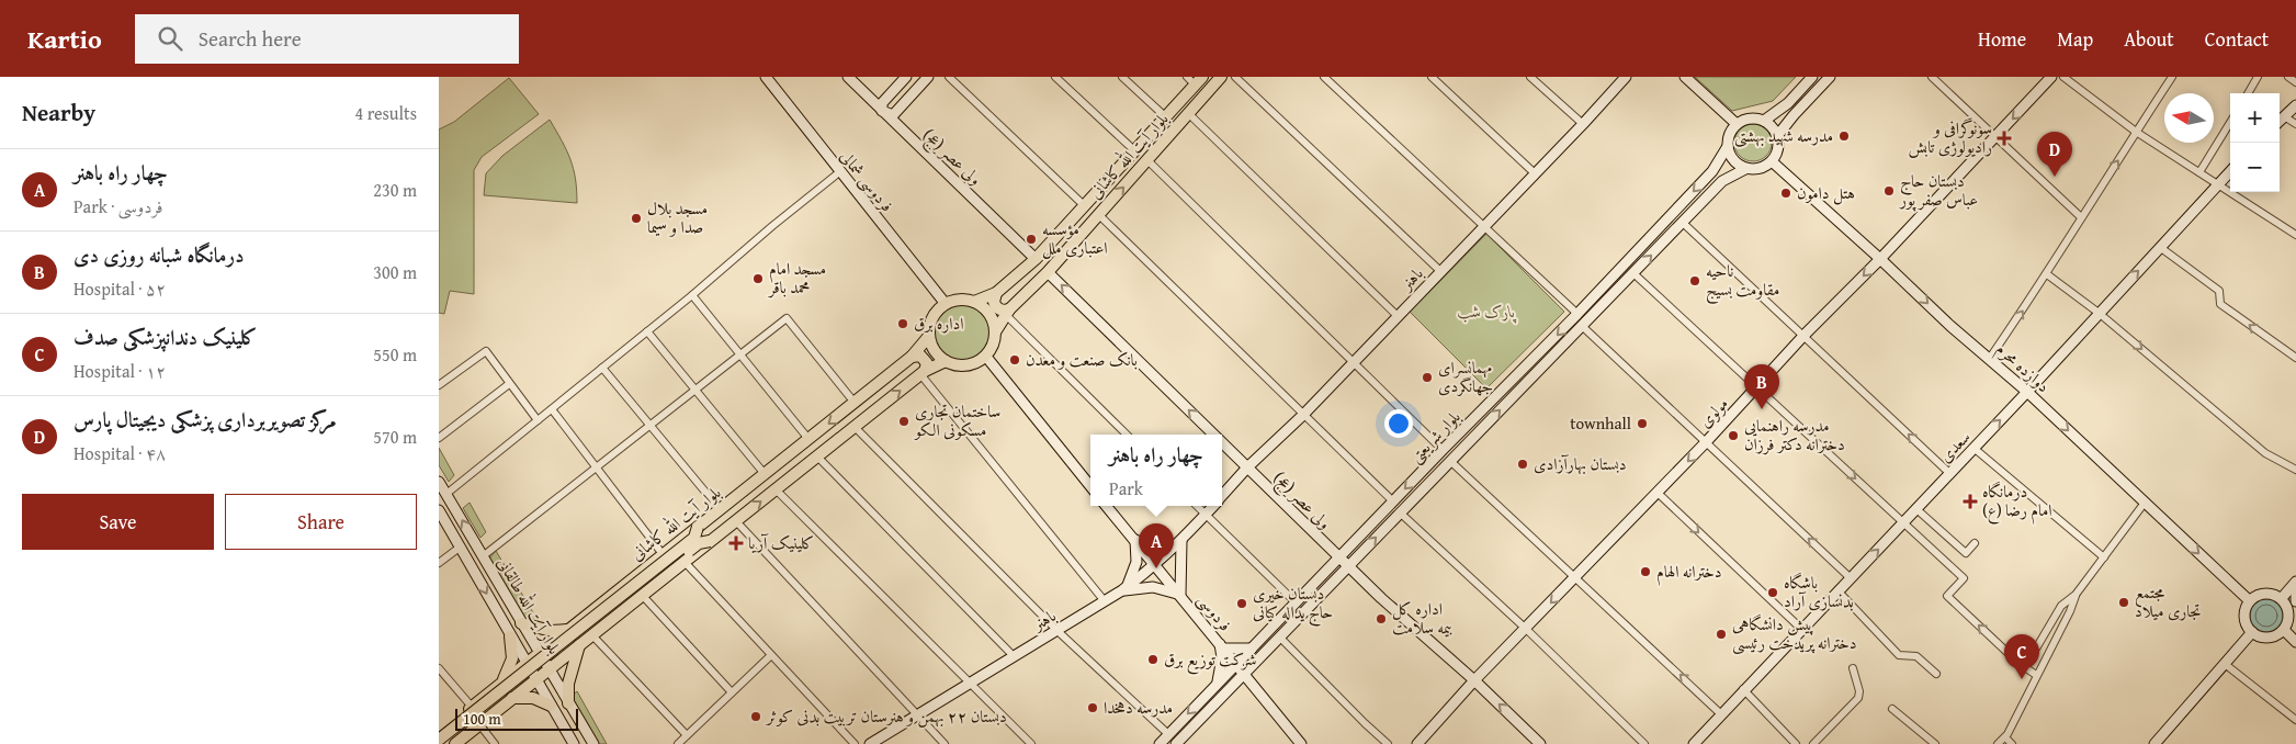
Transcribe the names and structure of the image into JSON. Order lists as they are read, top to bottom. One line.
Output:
{"streets":{"main road":["بلوار آیت الله کاشانی","ولی عصر (عج)","فردوسی شمالی","باهنر","دوازده محرم","مولوی","بلوار شریعتی","سعدی","بلوار آیت الله طالقانی","فردوسی"]},"crossings":[["بلوار آیت الله کاشانی","ولی عصر (عج)"],["بلوار آیت الله کاشانی","فردوسی شمالی"],["بلوار آیت الله کاشانی","بلوار آیت الله طالقانی"],["ولی عصر (عج)","باهنر"],["ولی عصر (عج)","مولوی"],["ولی عصر (عج)","بلوار شریعتی"],["باهنر","فردوسی"],["دوازده محرم","مولوی"],["دوازده محرم","بلوار شریعتی"],["دوازده محرم","سعدی"],["بلوار شریعتی","فردوسی"]],"one_way":["ولی عصر (عج)","دوازده محرم","مولوی"],"parks":["پارک شب"],"places":{"other":["مدرسه شهید بهشتی","دبستان حاج عباس صفر پور","هتل دامون","مسجد بلال صدا و سیما","مؤسسه اعتباری ملل","مسجد امام محمد باقر","ناحیه مقاومت بسیج","اداره برق","بانک صنعت و معدن","مهمانسرای جهانگردی","ساختمان تجاری مسکونی الکو","townhall","مدرسه راهنمایی دخترانه دکتر فرزان","دبستان بهارآزادی","دخترانه الهام","باشگاه بدنسازى آراد","مجتمع تجاری میلاد","دبستان خیری حاج یداله کیانی","اداره کل بیمه سلامت","پیش دانشگاهی دخترانه پریدخت رئیسی","شرکت توزیع برق","مدرسه دهخدا","دبستان ۲۲ بهمن و هنرستان تربیت بدنی کوثر"],"health":["سونوگرافی و رادیولوژی تابش","درمانگاه امام رضا (ع)","کلینیک آریا"]},"scale_bar":"100 m","north":"left","page":{"header":"Kartio","search":"Search here","nav":["Home","Map","About","Contact"],"heading":["Nearby","4 results"],"map_buttons":["+","−"],"pins":["D","B","A","C"],"list":[{"mark":"A","name":"چهار راه باهنر","note":"Park · فردوسی","value":"230 m"},{"mark":"B","name":"درمانگاه شبانه روزی دی","note":"Hospital · ۵۲","value":"300 m"},{"mark":"C","name":"کلینیک دندانپزشکی صدف","note":"Hospital · ۱۲","value":"550 m"},{"mark":"D","name":"مرکز تصویربرداری پزشکی دیجیتال پارس","note":"Hospital · ۴۸","value":"570 m"}],"popup":["چهار راه باهنر","Park"],"buttons":["Save","Share"],"scale":"100 m"}}
